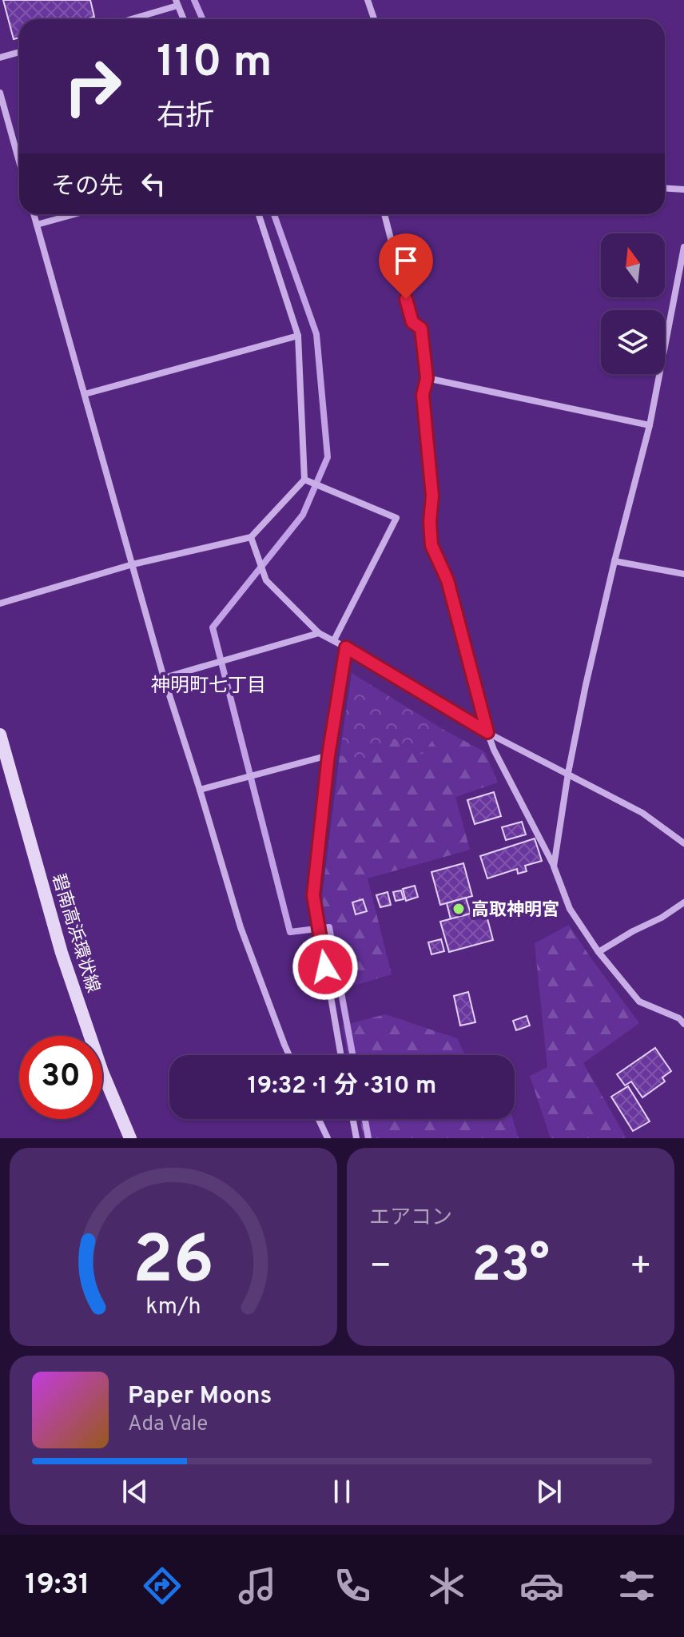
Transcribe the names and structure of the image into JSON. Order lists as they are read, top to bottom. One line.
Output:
{"streets":{"main road":["碧南高浜環状線"]},"districts":["神明町七丁目"],"places":["高取神明宮"],"north":"top","page":{"turn":["110 m","右折"],"then":"その先","limit":"30","trip":"19:32 · 1 分 · 310 m","tile":"エアコン","heat":["−","23°","+"],"song":["Paper Moons","Ada Vale"],"tabs":"19:31","gauge":["26","km/h"]}}
